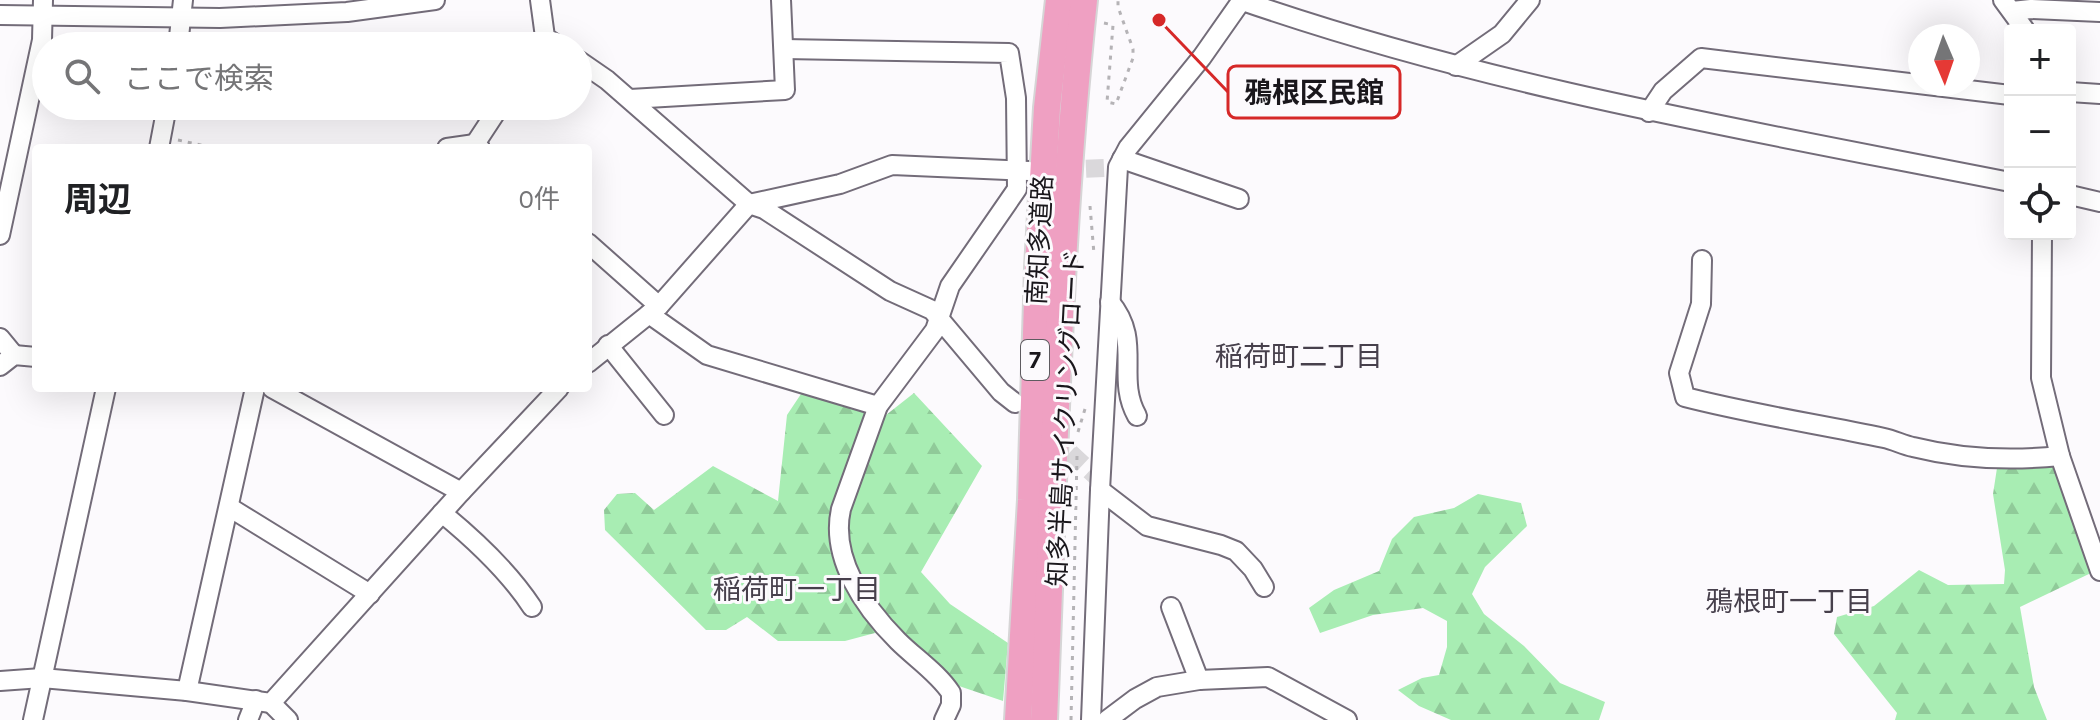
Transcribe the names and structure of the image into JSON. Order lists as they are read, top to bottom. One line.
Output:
{"streets":{"highway":["南知多道路","7"],"path":["知多半島サイクリングロード"]},"districts":["稲荷町二丁目","稲荷町一丁目","鴉根町一丁目"],"places":["鴉根区民館"],"north":"bottom","page":{"map_buttons":["+","−"],"search":"ここで検索","heading":["周辺","0件"]}}
